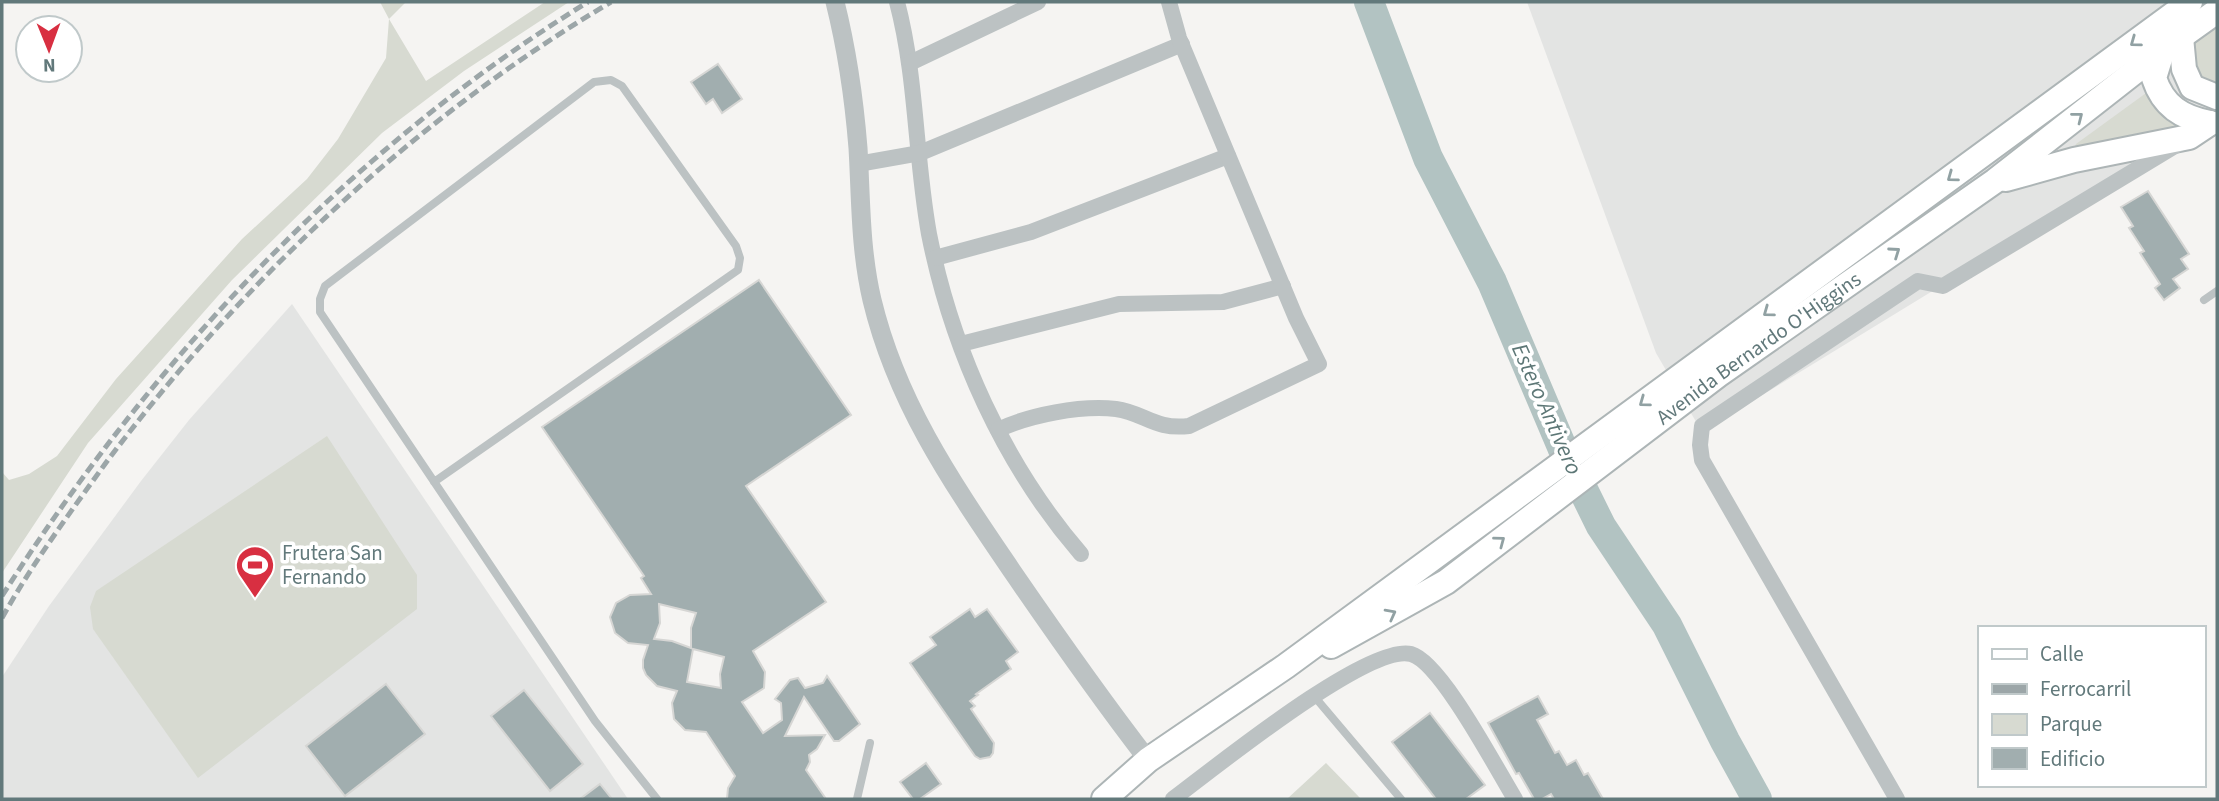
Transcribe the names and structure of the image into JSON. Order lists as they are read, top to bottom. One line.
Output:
{"streets":{"main road":["Avenida Bernardo O'Higgins"]},"water":["Estero Antivero"],"places":{"sports":["Frutera San Fernando"]},"legend":["Calle","Ferrocarril","Parque","Edificio"],"north":"bottom"}
